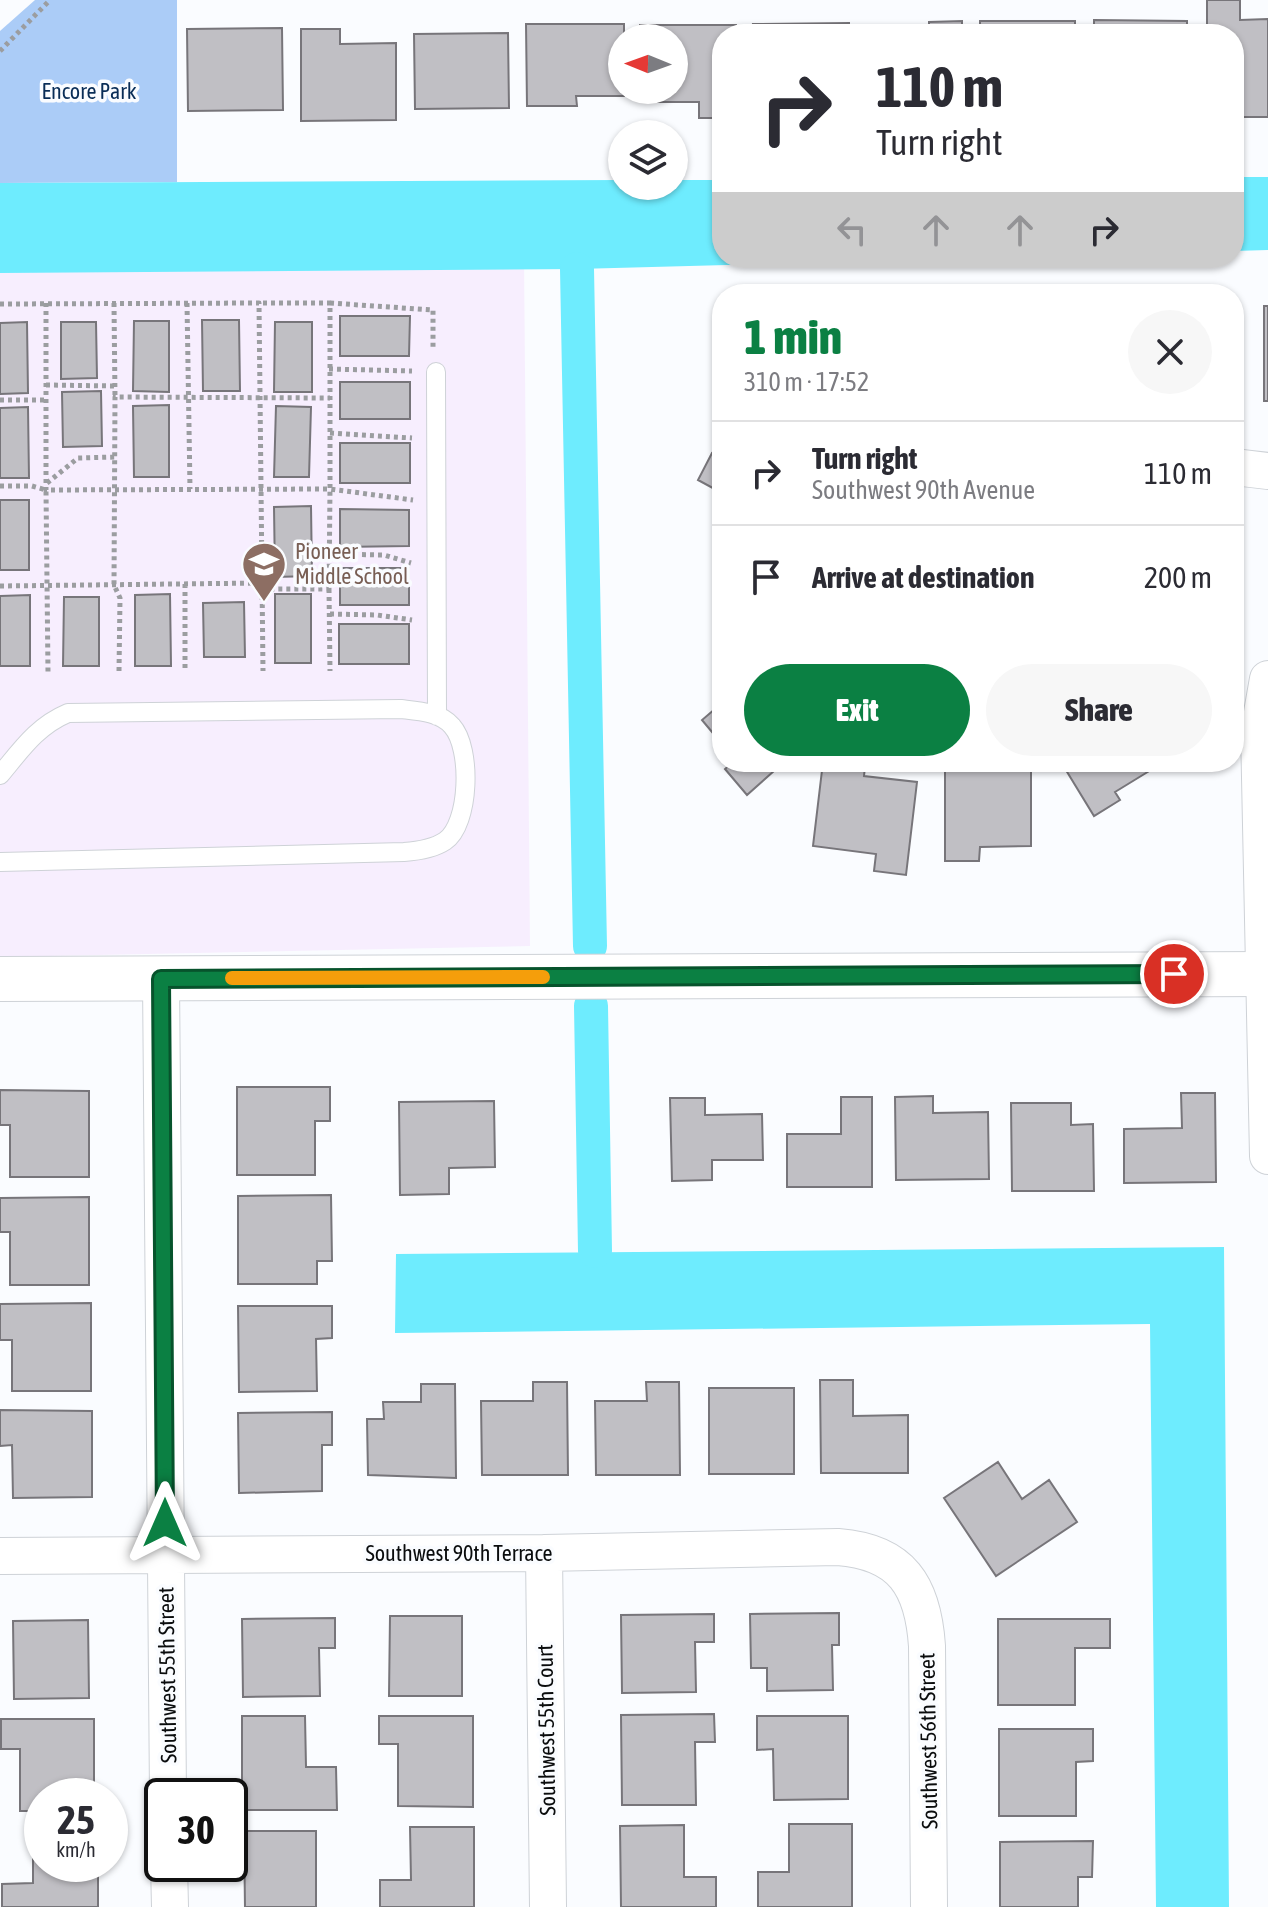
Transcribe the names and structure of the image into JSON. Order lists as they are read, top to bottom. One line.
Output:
{"streets":{"street":["Southwest 90th Terrace","Southwest 55th Street","Southwest 55th Court","Southwest 56th Street"]},"crossings":[["Southwest 90th Terrace","Southwest 55th Street"],["Southwest 90th Terrace","Southwest 55th Court"],["Southwest 90th Terrace","Southwest 56th Street"]],"parks":["Encore Park"],"places":{"school or university":["Pioneer Middle School"]},"north":"left","page":{"turn":["110 m","Turn right"],"heading":["1 min","310 m · 17:52"],"list":[{"name":"Turn right","note":"Southwest 90th Avenue","value":"110 m"},{"name":"Arrive at destination","value":"200 m"}],"buttons":["Exit","Share"],"speed":"25 km/h","limit":"30"}}
